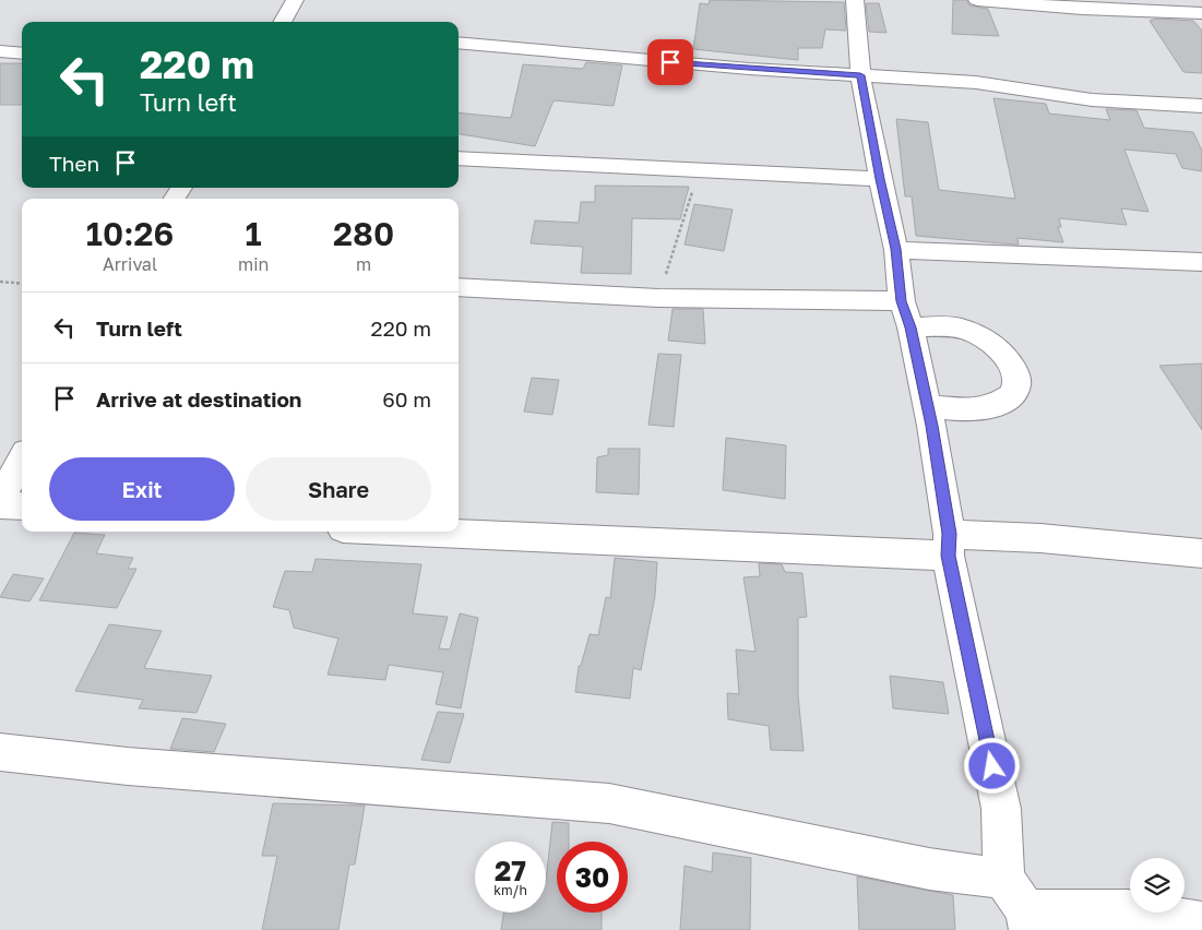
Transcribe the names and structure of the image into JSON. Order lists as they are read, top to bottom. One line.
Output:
{"page":{"turn":["220 m","Turn left"],"then":"Then","eta":["10:26","Arrival","1","min","280","m"],"list":[{"name":"Turn left","value":"220 m"},{"name":"Arrive at destination","value":"60 m"}],"buttons":["Exit","Share"],"speed":"27 km/h","limit":"30"}}
